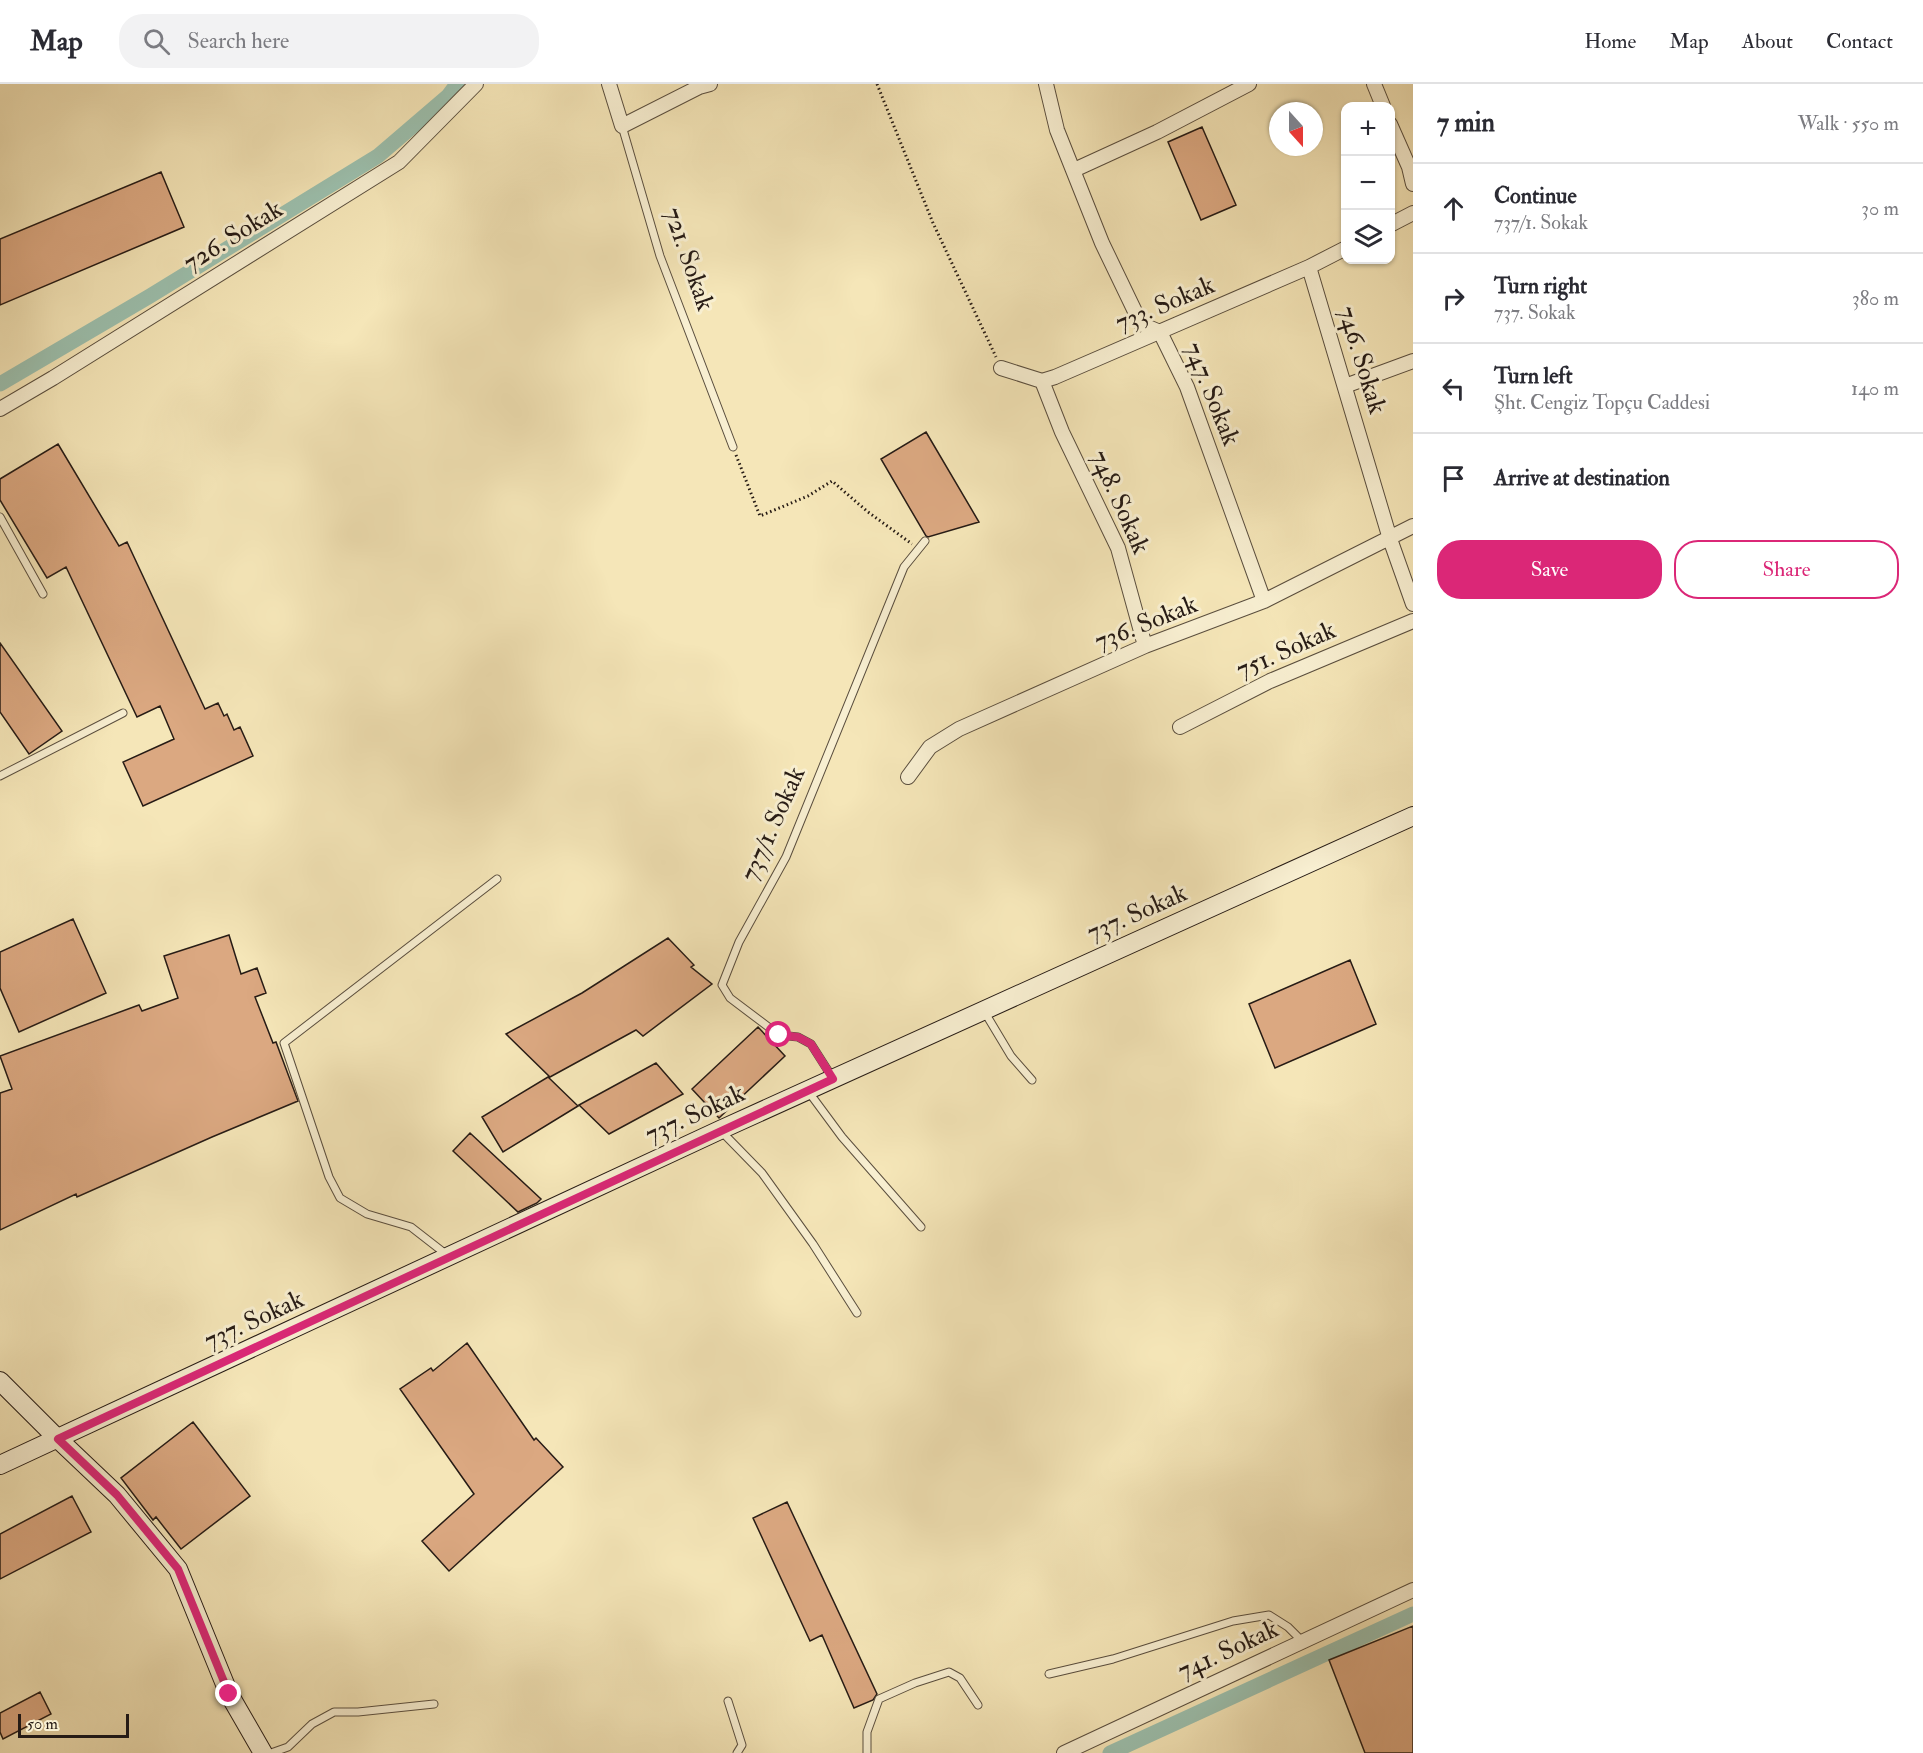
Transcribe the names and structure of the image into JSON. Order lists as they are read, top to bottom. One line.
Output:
{"streets":{"street":["726. Sokak","721. Sokak","733. Sokak","746. Sokak","747. Sokak","748. Sokak","736. Sokak","751. Sokak","737. Sokak","741. Sokak"],"lane":["737/1. Sokak"]},"crossings":[["733. Sokak","746. Sokak"],["733. Sokak","747. Sokak"],["733. Sokak","748. Sokak"],["746. Sokak","736. Sokak"],["747. Sokak","736. Sokak"],["748. Sokak","736. Sokak"],["737/1. Sokak","737. Sokak"]],"scale_bar":"50 m","north":"bottom","page":{"header":"Map","search":"Search here","nav":["Home","Map","About","Contact"],"heading":["7 min","Walk · 550 m"],"map_buttons":["+","−"],"list":[["Continue","737/1. Sokak","30 m"],["Turn right","737. Sokak","380 m"],["Turn left","Şht. Cengiz Topçu Caddesi","140 m"],"Arrive at destination"],"buttons":["Save","Share"],"scale":"50 m"}}
